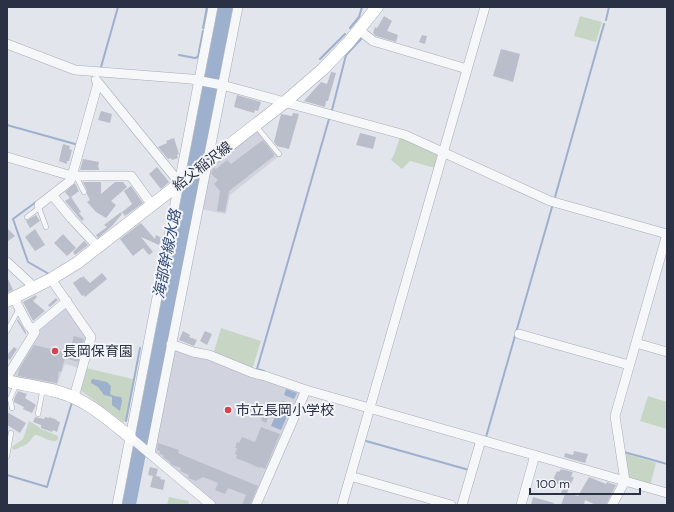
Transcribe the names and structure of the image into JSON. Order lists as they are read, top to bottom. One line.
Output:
{"streets":{"main road":["給父稲沢線"]},"water":["海部幹線水路"],"places":["長岡保育園","市立長岡小学校"],"scale_bar":"100 m"}
